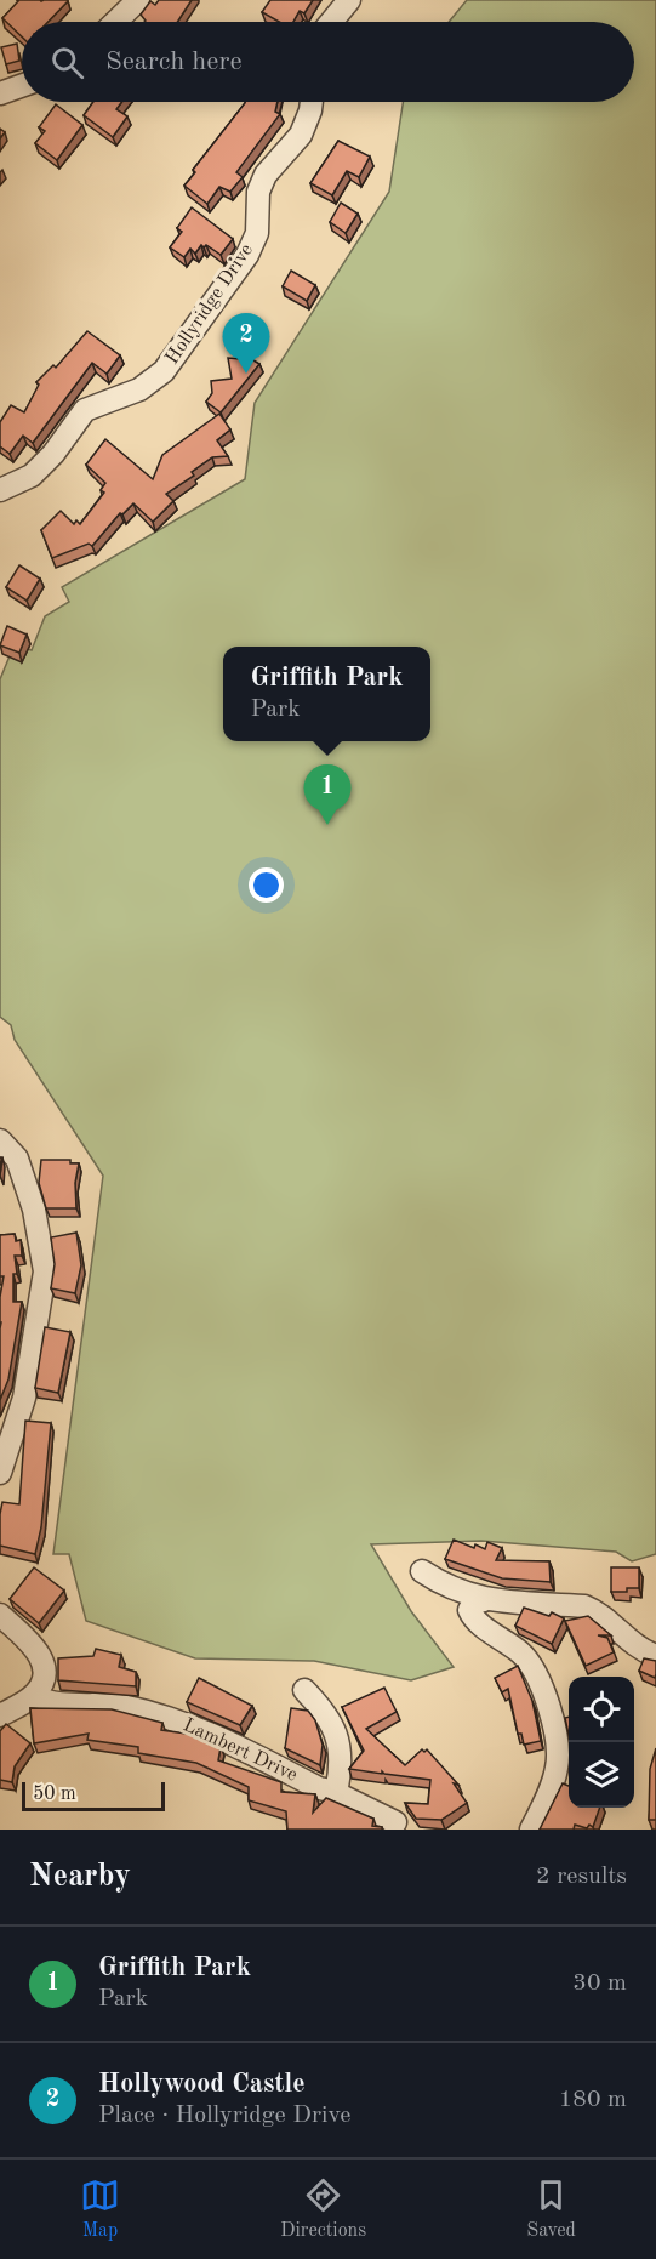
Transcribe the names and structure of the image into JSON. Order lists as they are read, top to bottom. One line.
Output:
{"streets":{"street":["Hollyridge Drive","Lambert Drive"]},"scale_bar":"50 m","page":{"search":"Search here","pins":["2","1"],"popup":["Griffith Park","Park"],"scale":"50 m","heading":["Nearby","2 results"],"list":[{"mark":"1","name":"Griffith Park","note":"Park","value":"30 m"},{"mark":"2","name":"Hollywood Castle","note":"Place · Hollyridge Drive","value":"180 m"}],"nav":["Map","Directions","Saved"]}}
